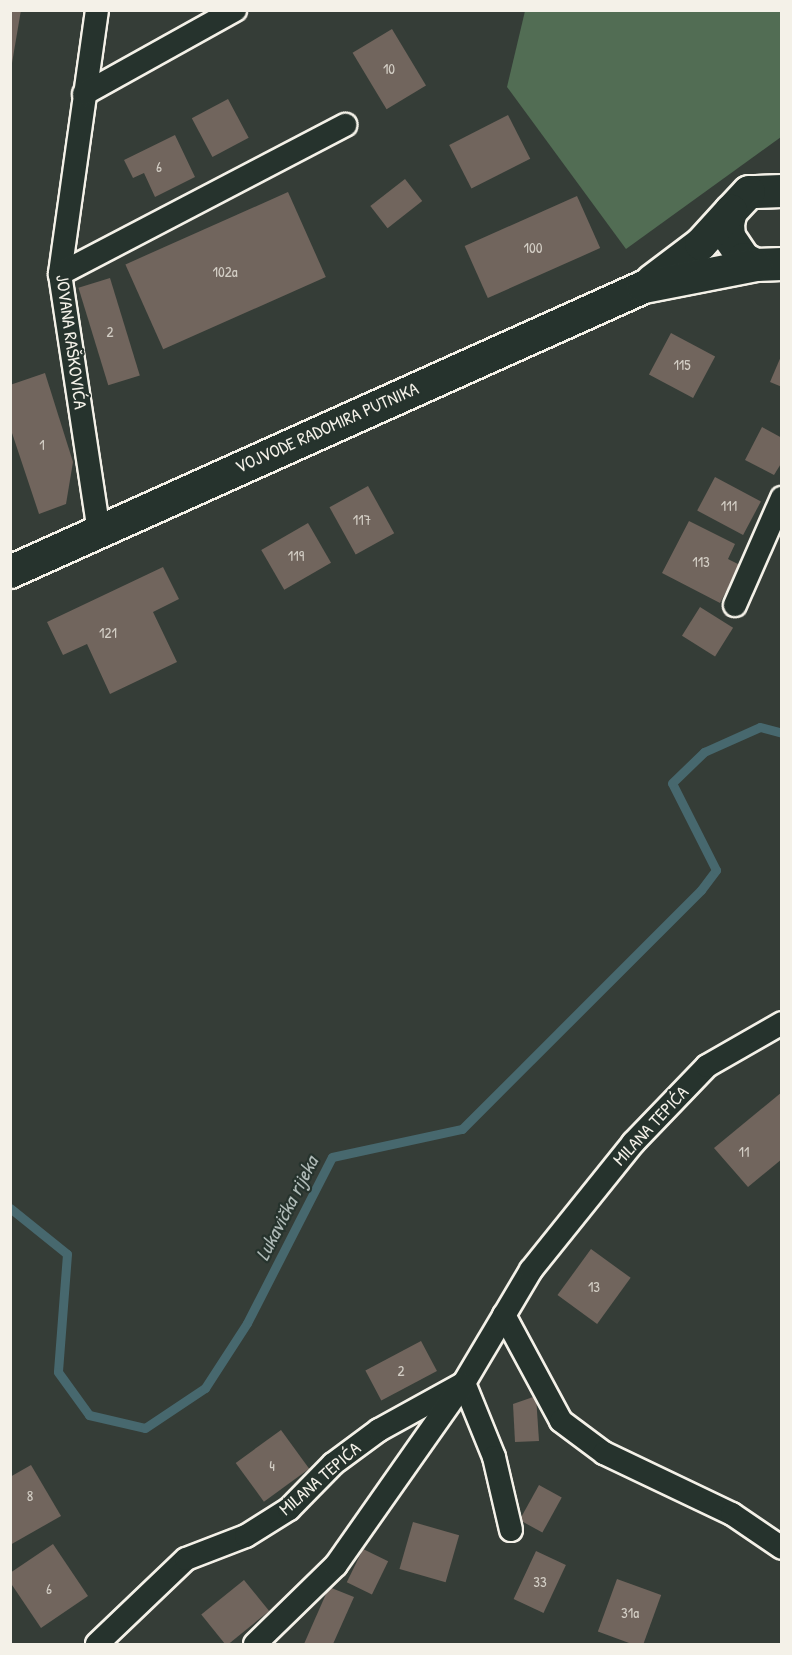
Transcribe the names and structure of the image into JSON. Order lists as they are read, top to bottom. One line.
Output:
{"streets":{"main road":["VOJVODE RADOMIRA PUTNIKA"],"street":["JOVANA RAŠKOVIĆA","MILANA TEPIĆA"]},"crossings":[["JOVANA RAŠKOVIĆA","VOJVODE RADOMIRA PUTNIKA"]],"water":["Lukavička rijeka"],"house_numbers":["10","6","100","102a","2","115","1","111","117","119","113","121","11","13","2","4","8","33","6","31a"]}
